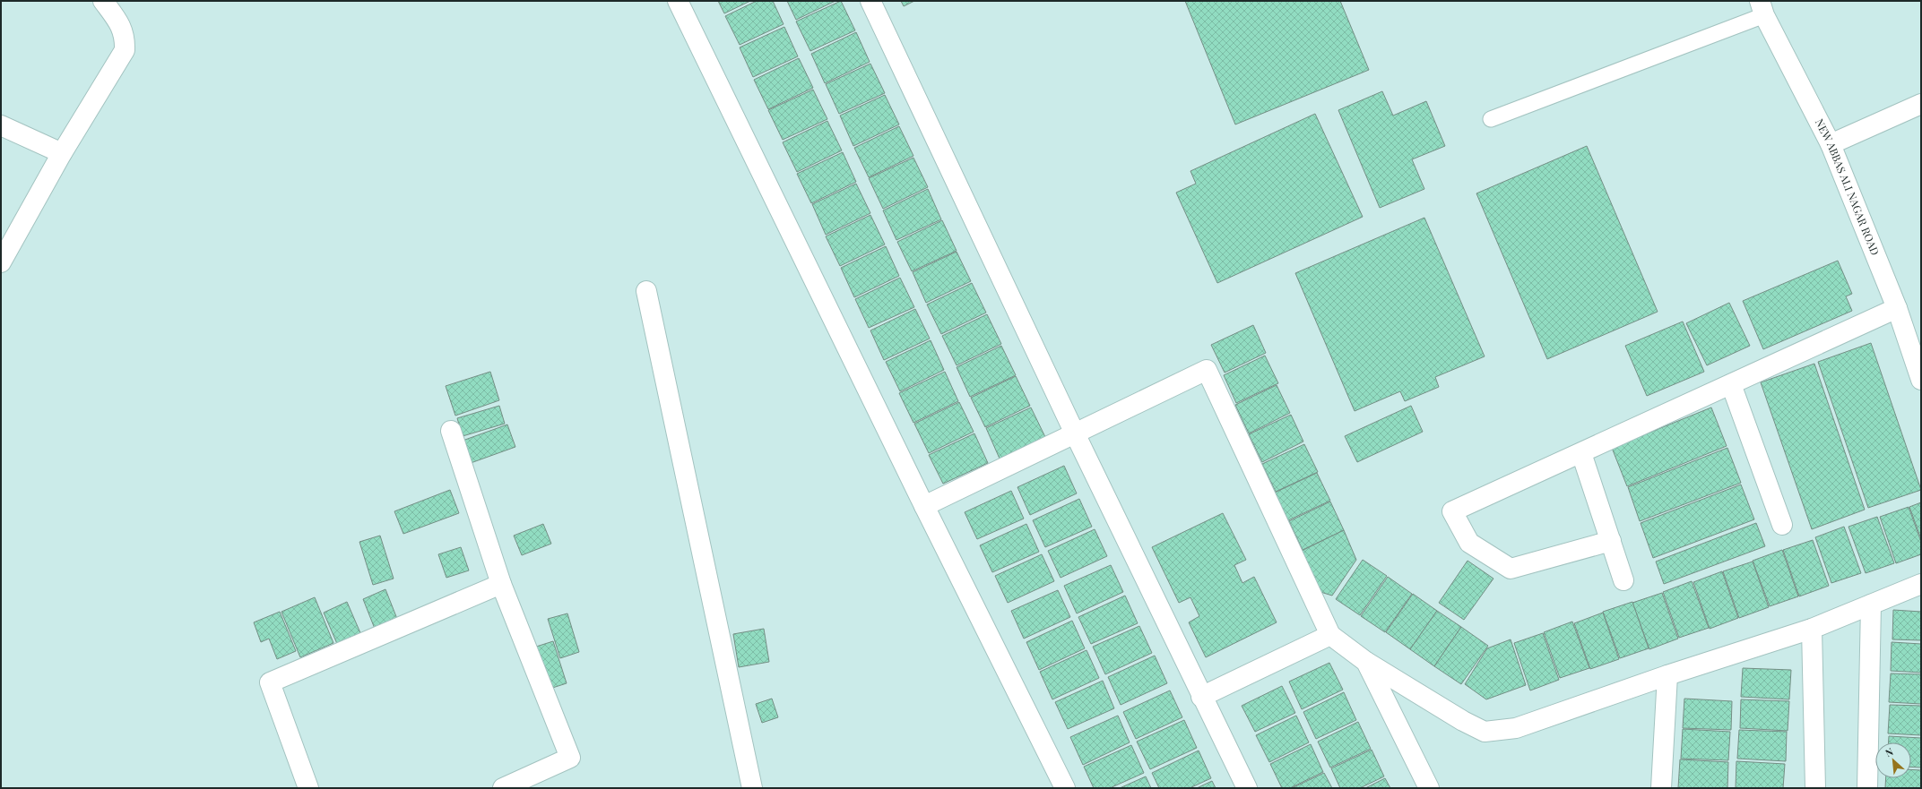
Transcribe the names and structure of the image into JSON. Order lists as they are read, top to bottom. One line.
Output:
{"streets":{"street":["NEW ABBAS ALI NAGAR ROAD"]},"north":"top left"}
